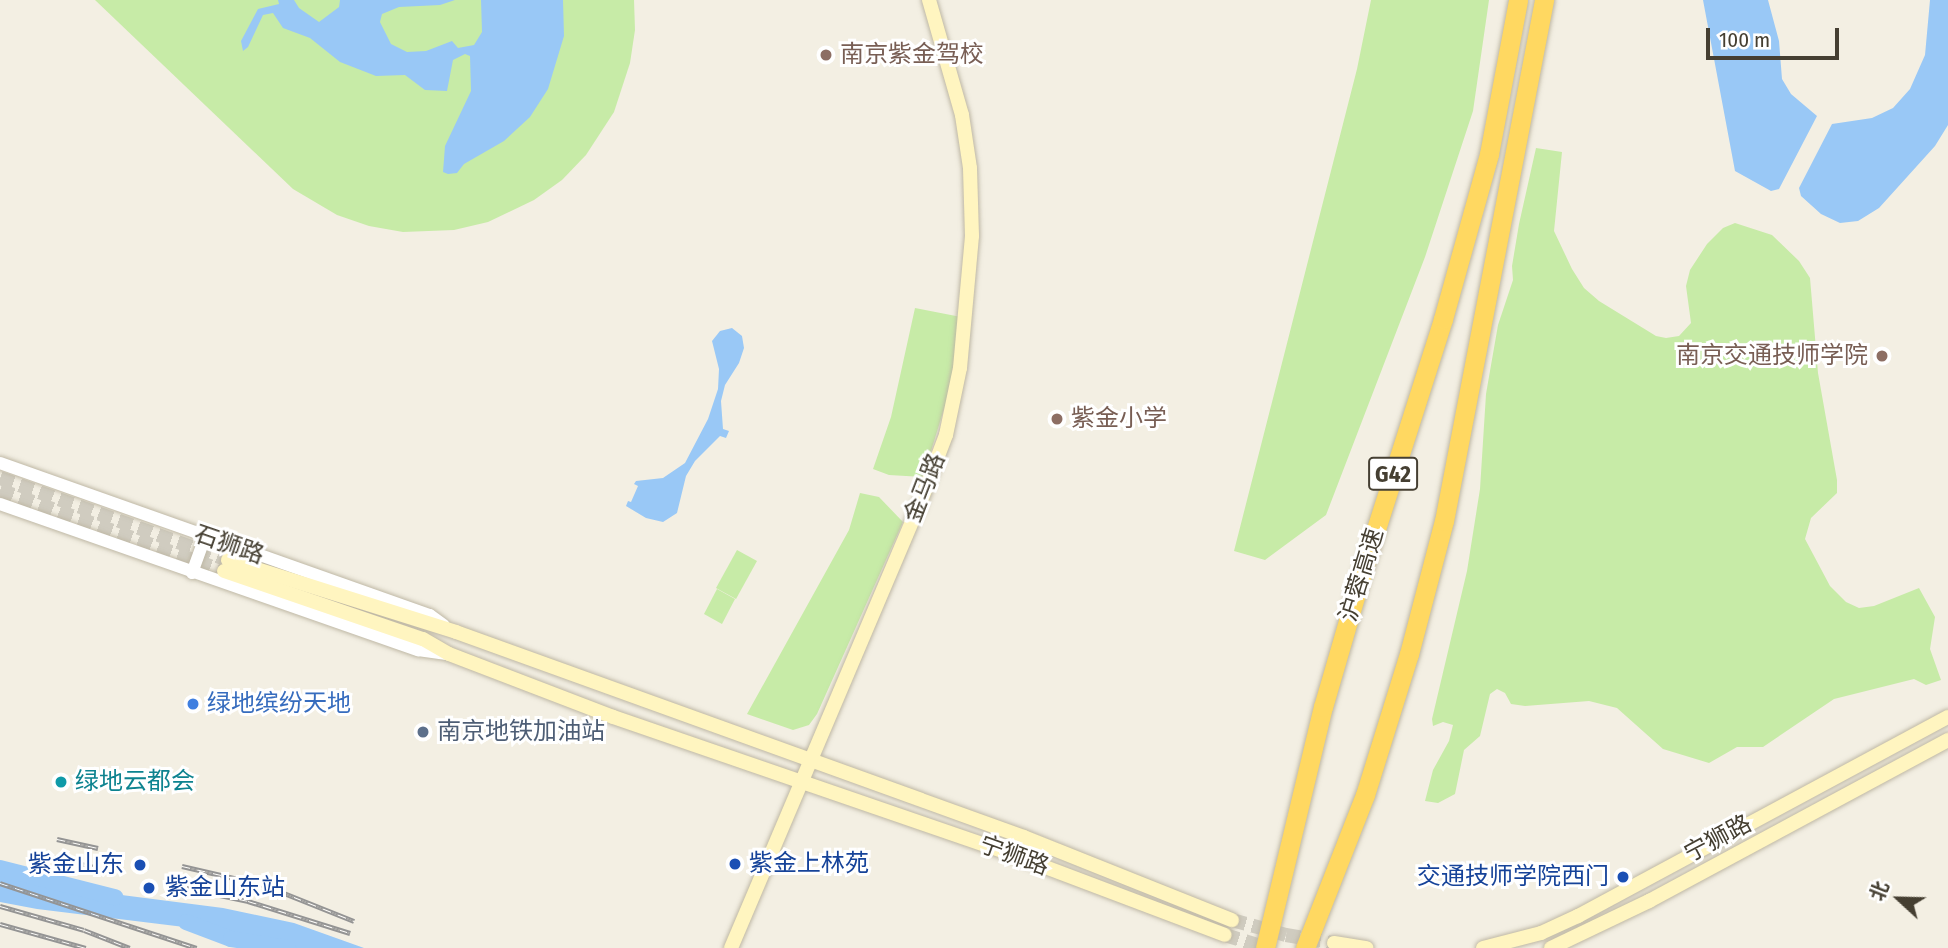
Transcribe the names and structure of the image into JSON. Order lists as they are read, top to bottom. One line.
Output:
{"streets":{"highway":["G42","沪蓉高速"],"main road":["金马路","石狮路","宁狮路"]},"crossings":[["金马路","石狮路"],["金马路","宁狮路"],["石狮路","宁狮路"]],"places":["南京紫金驾校","南京交通技师学院","紫金小学","绿地缤纷天地","南京地铁加油站","绿地云都会","紫金上林苑","紫金山东","交通技师学院西门","紫金山东站"],"scale_bar":"100 m","north":"left"}
